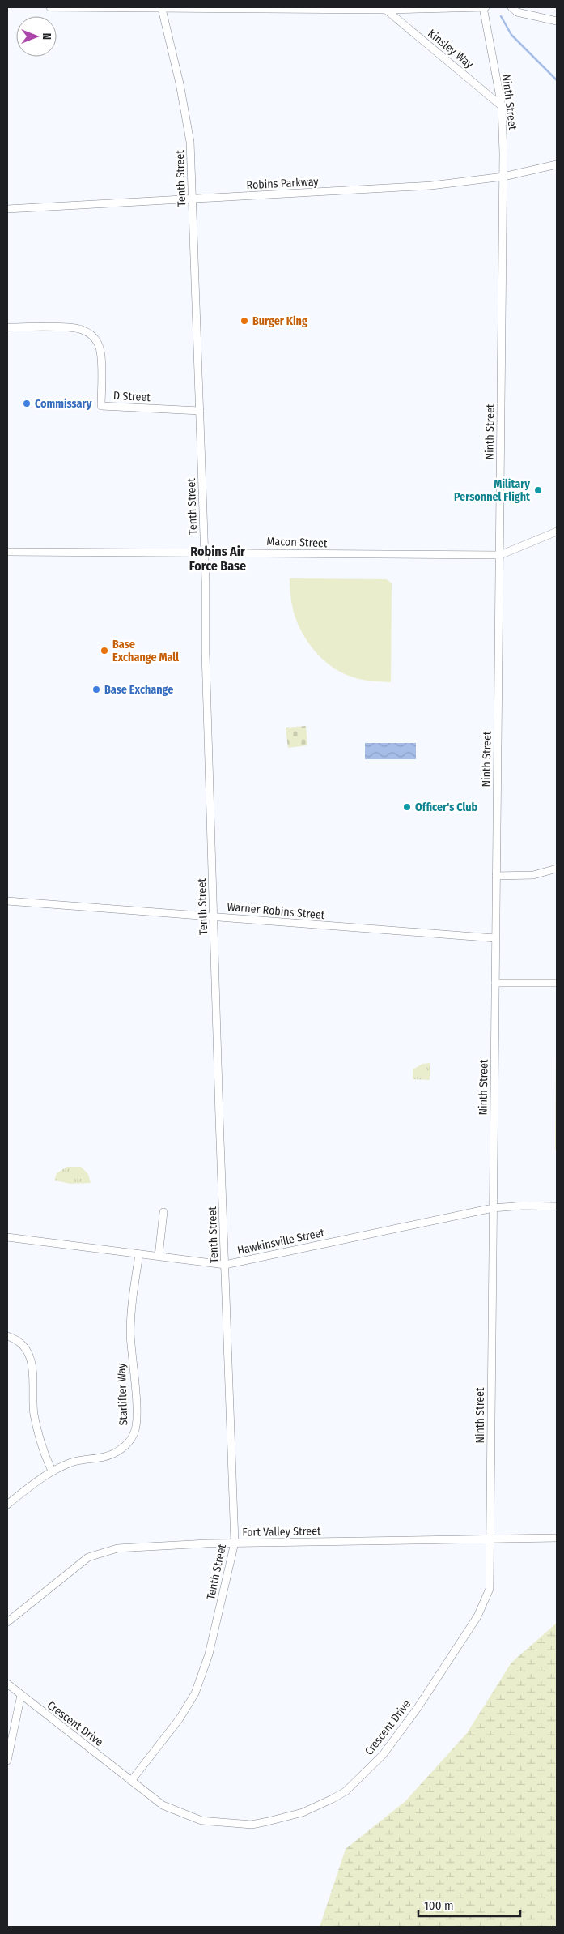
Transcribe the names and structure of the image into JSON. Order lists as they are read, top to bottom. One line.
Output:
{"streets":{"street":["Kinsley Way","Ninth Street","Tenth Street","Robins Parkway","D Street","Macon Street","Warner Robins Street","Hawkinsville Street","Starlifter Way","Fort Valley Street","Crescent Drive"]},"crossings":[["Kinsley Way","Ninth Street"],["Ninth Street","Robins Parkway"],["Ninth Street","Macon Street"],["Ninth Street","Warner Robins Street"],["Ninth Street","Hawkinsville Street"],["Ninth Street","Fort Valley Street"],["Ninth Street","Crescent Drive"],["Tenth Street","Robins Parkway"],["Tenth Street","D Street"],["Tenth Street","Macon Street"],["Tenth Street","Warner Robins Street"],["Tenth Street","Hawkinsville Street"],["Tenth Street","Fort Valley Street"],["Tenth Street","Crescent Drive"],["Hawkinsville Street","Starlifter Way"],["Fort Valley Street","Crescent Drive"]],"districts":["Robins Air Force Base"],"places":["Burger King","Commissary","Military Personnel Flight","Base Exchange Mall","Base Exchange","Officer's Club"],"scale_bar":"100 m","north":"right"}
